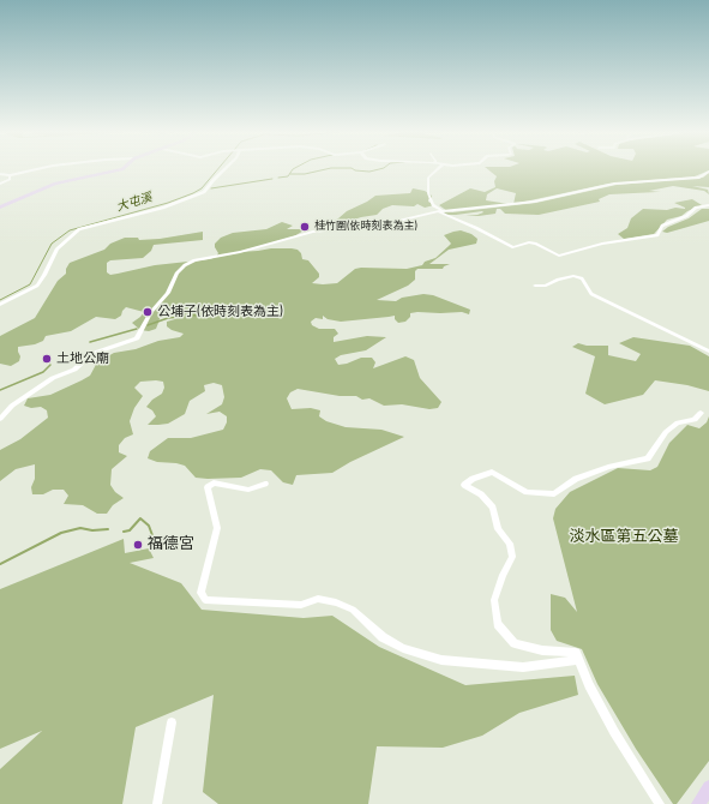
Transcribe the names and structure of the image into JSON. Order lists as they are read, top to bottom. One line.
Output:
{"water":["大屯溪"],"parks":["淡水區第五公墓"],"places":["桂竹圍(依時刻表為主)","公埔子(依時刻表為主)","土地公廟","福德宮"]}
